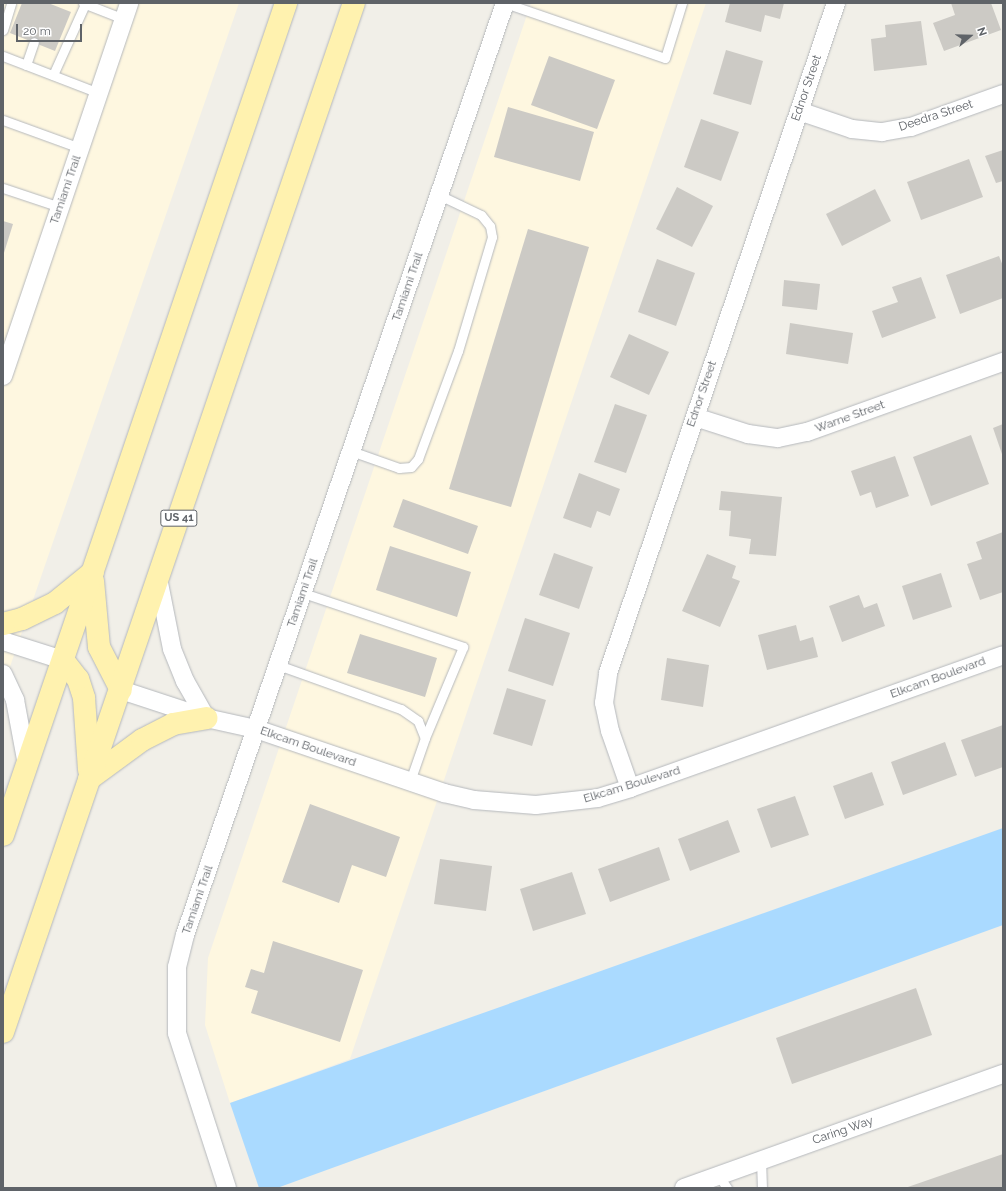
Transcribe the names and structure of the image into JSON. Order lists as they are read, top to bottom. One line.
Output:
{"streets":{"main road":["US 41"],"street":["Ednor Street","Deedra Street","Tamiami Trail","Warne Street","Elkcam Boulevard","Caring Way"]},"crossings":[["Ednor Street","Deedra Street"],["Ednor Street","Warne Street"],["Ednor Street","Elkcam Boulevard"],["Tamiami Trail","Elkcam Boulevard"],["US 41","Elkcam Boulevard"]],"scale_bar":"20 m","north":"right"}
